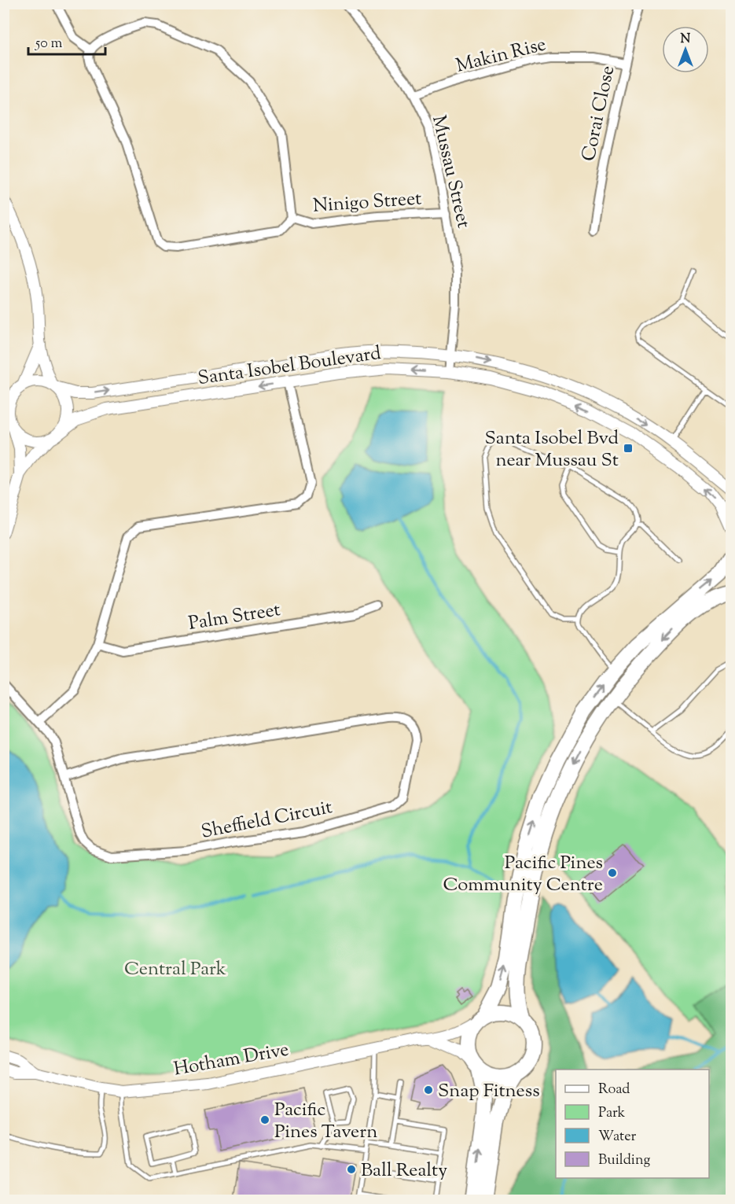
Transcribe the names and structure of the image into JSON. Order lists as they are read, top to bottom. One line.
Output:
{"streets":{"street":["Makin Rise","Corai Close","Mussau Street","Ninigo Street","Santa Isobel Boulevard","Palm Street","Sheffield Circuit","Hotham Drive"]},"crossings":[["Makin Rise","Corai Close"],["Makin Rise","Mussau Street"],["Mussau Street","Ninigo Street"],["Mussau Street","Santa Isobel Boulevard"]],"parks":["Central Park"],"places":{"transit":["Santa Isobel Bvd near Mussau St"],"other":["Pacific Pines Community Centre","Snap Fitness","Pacific Pines Tavern","Ball Realty"]},"legend":["Road","Park","Water","Building"],"scale_bar":"50 m","north":"top"}
